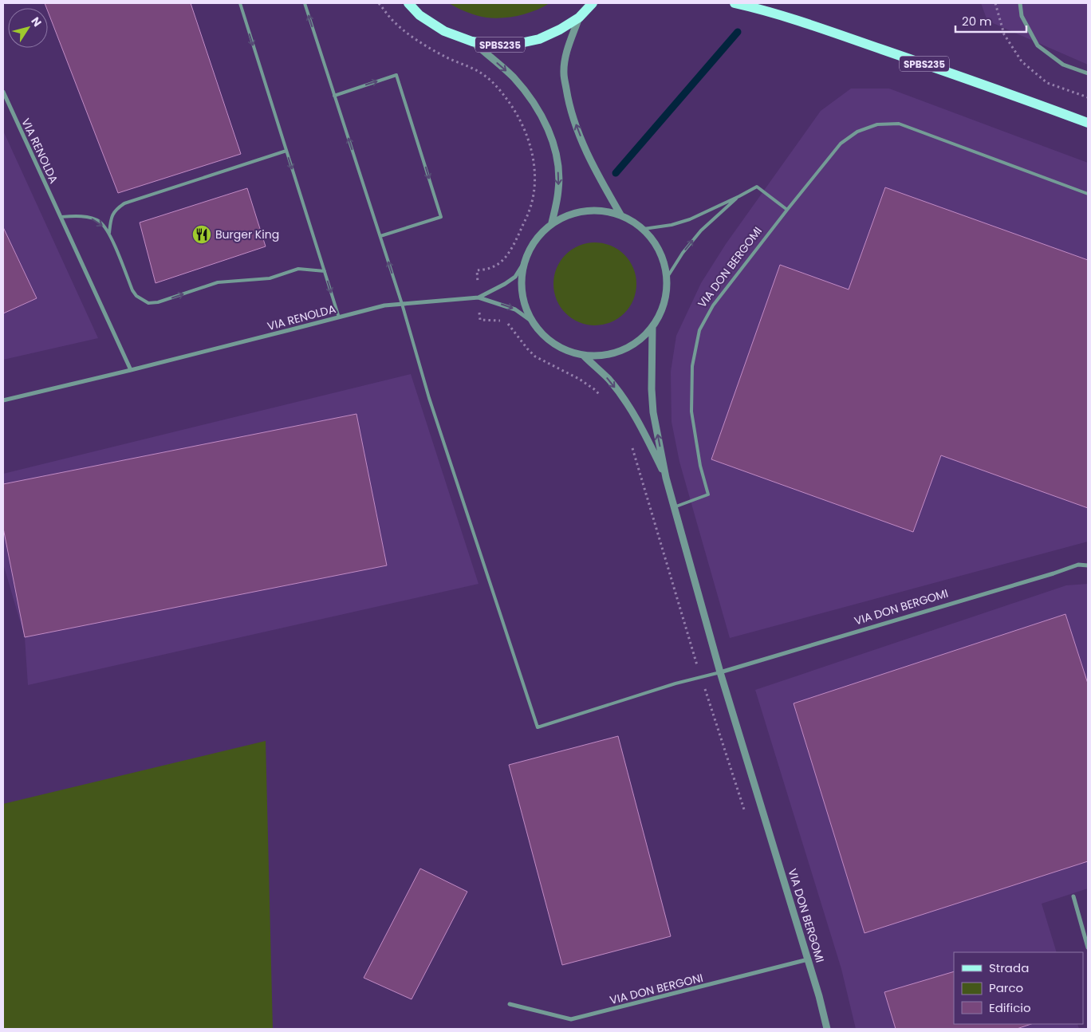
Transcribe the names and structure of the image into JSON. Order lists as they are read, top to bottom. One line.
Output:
{"streets":{"main road":["SPBS235"],"street":["VIA RENOLDA","VIA DON BERGOMI","VIA DON BERGONI"]},"crossings":[["VIA RENOLDA","VIA DON BERGOMI"],["VIA DON BERGOMI","VIA DON BERGONI"]],"places":{"restaurant":["Burger King"]},"legend":["Strada","Parco","Edificio"],"scale_bar":"20 m","north":"top right"}
